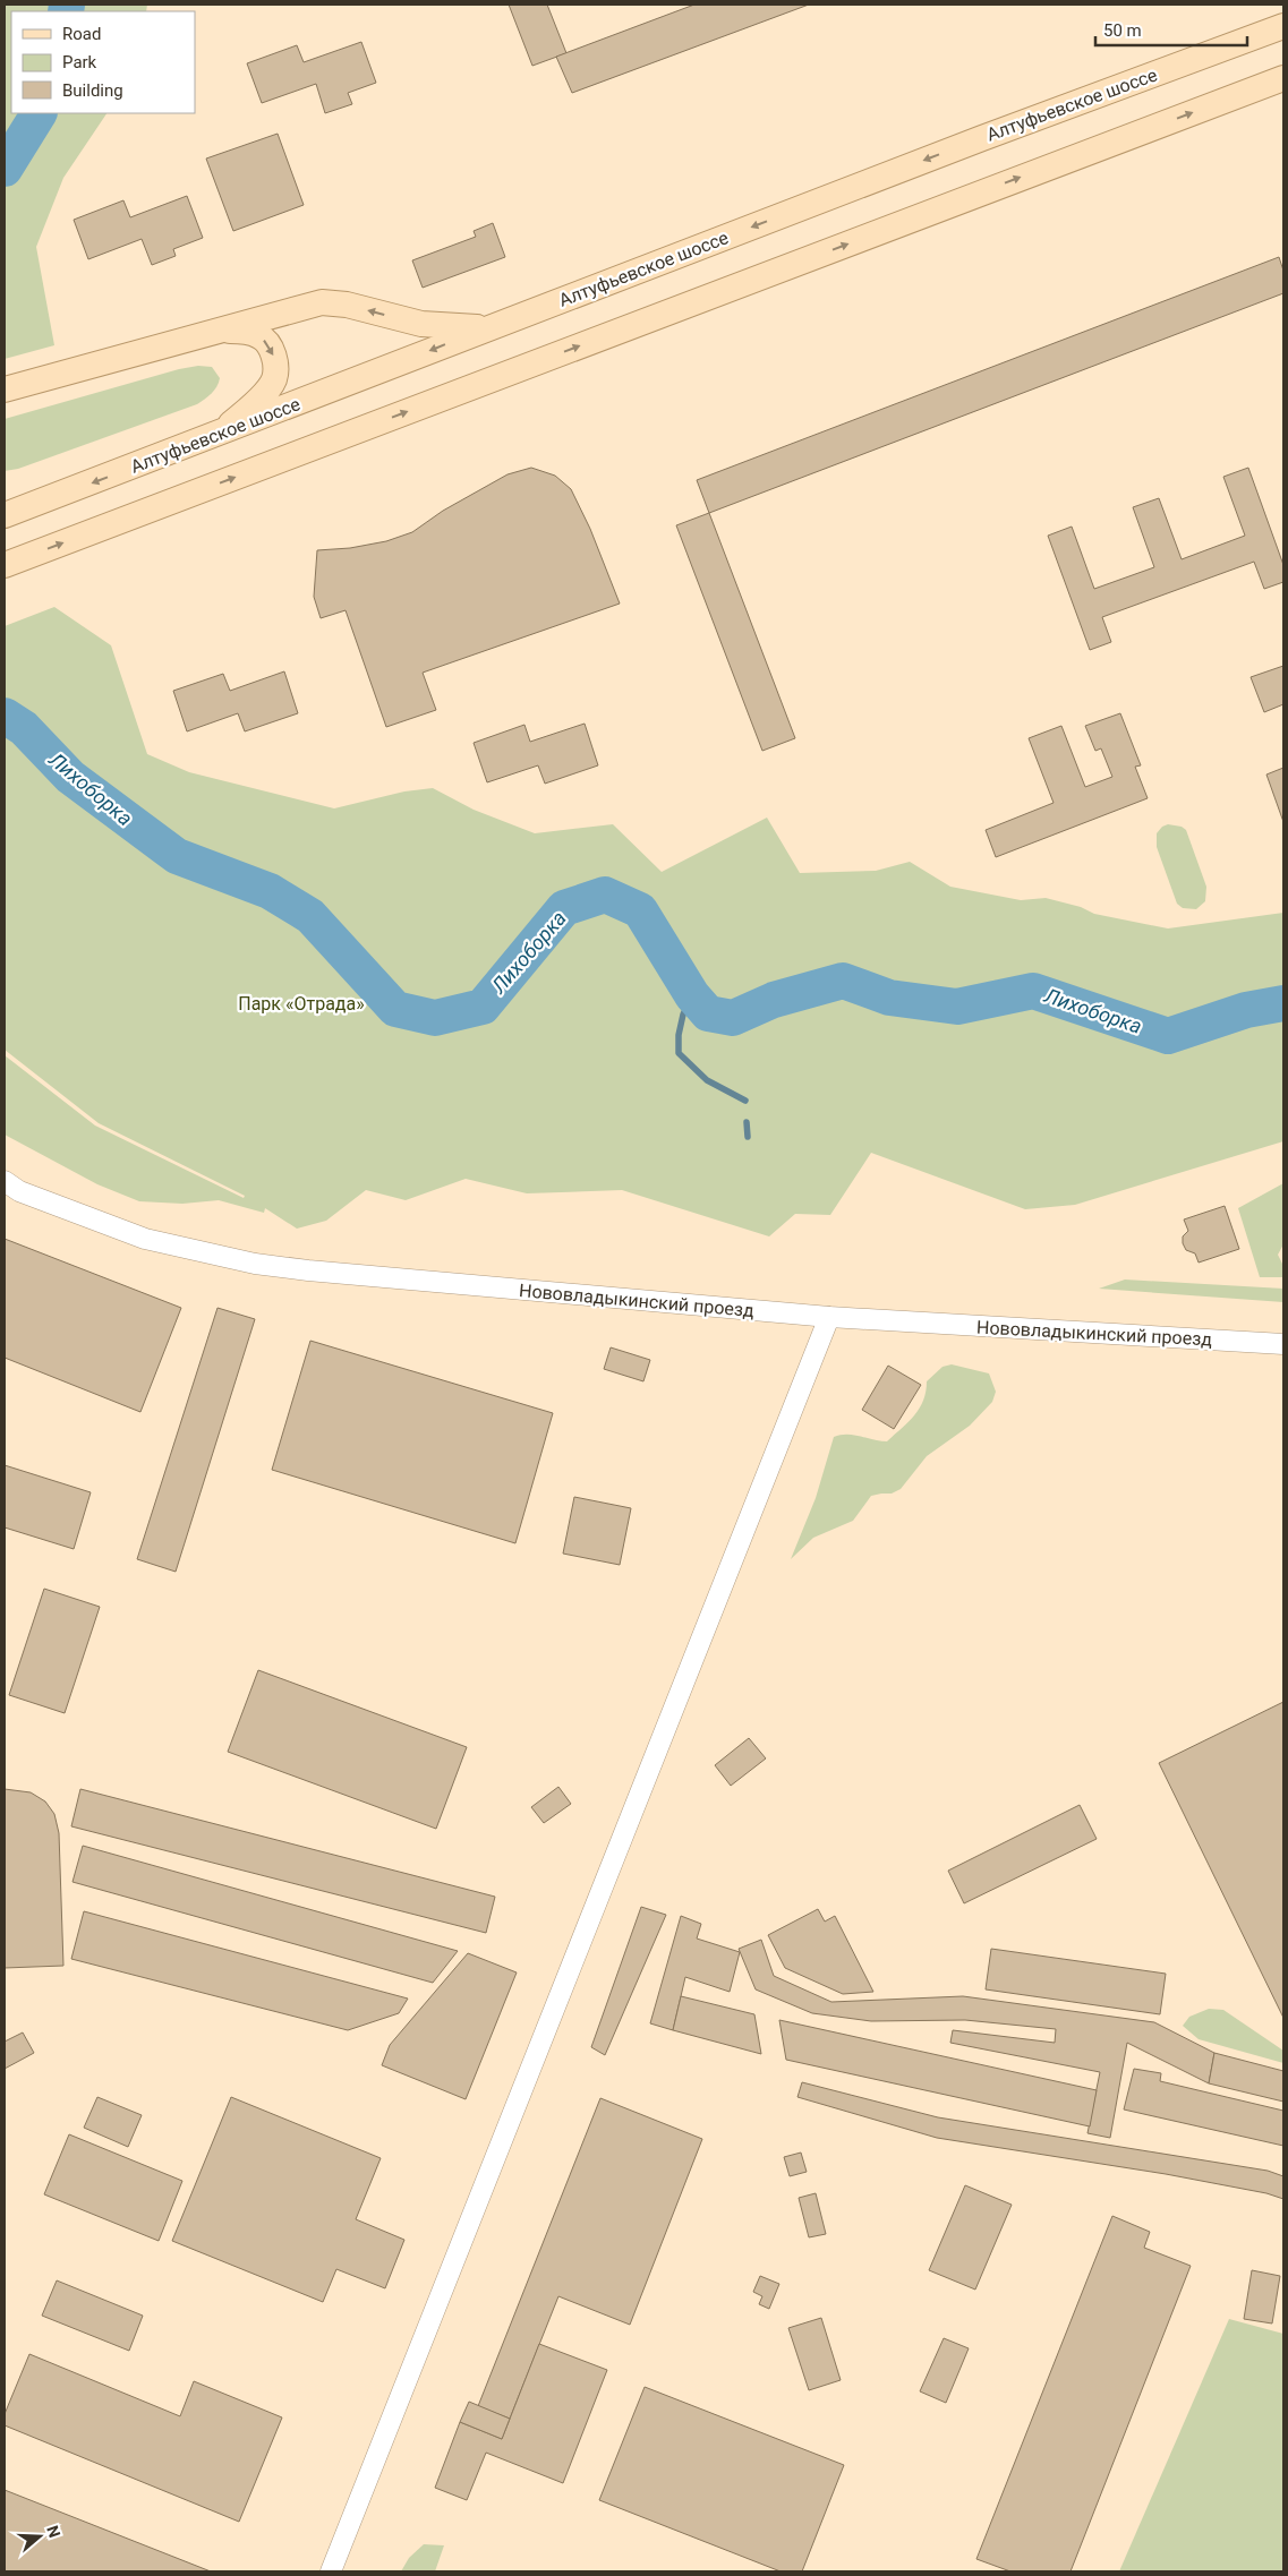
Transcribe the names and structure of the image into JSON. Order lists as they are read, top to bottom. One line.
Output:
{"streets":{"main road":["Алтуфьевское шоссе"],"street":["Нововладыкинский проезд"]},"water":["Лихоборка"],"parks":["Парк «Отрада»"],"legend":["Road","Park","Building"],"scale_bar":"50 m","north":"right"}
